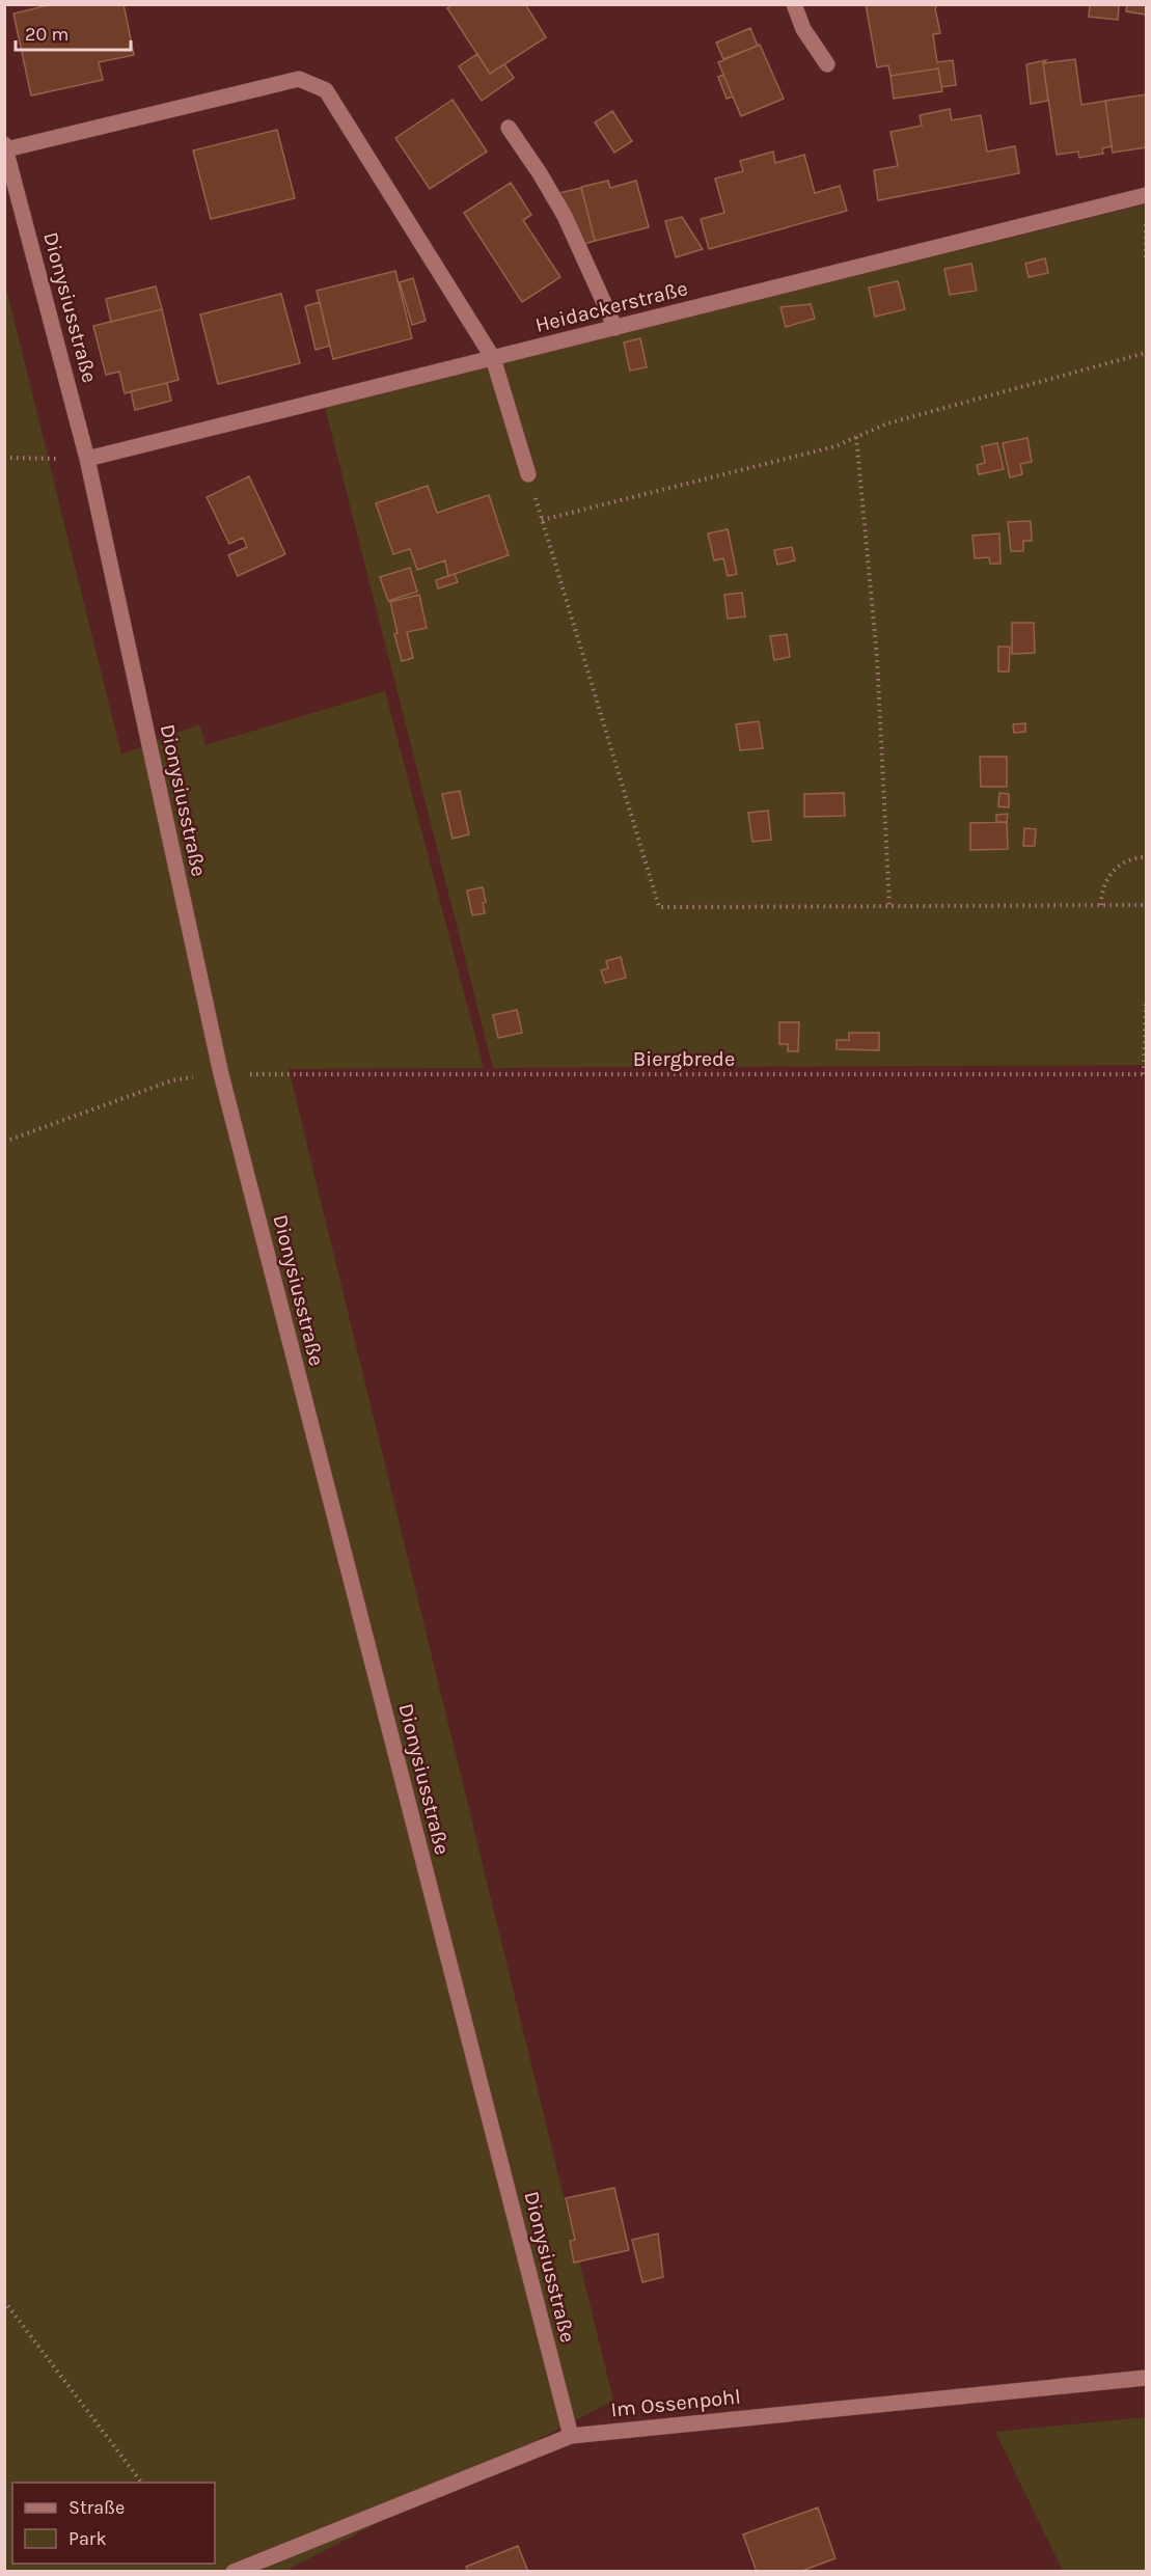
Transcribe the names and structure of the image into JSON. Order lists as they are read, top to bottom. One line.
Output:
{"streets":{"street":["Heidackerstraße","Dionysiusstraße","Im Ossenpohl"],"path":["Biergbrede"]},"crossings":[["Heidackerstraße","Dionysiusstraße"],["Dionysiusstraße","Biergbrede"],["Dionysiusstraße","Im Ossenpohl"]],"legend":["Straße","Park"],"scale_bar":"20 m"}
